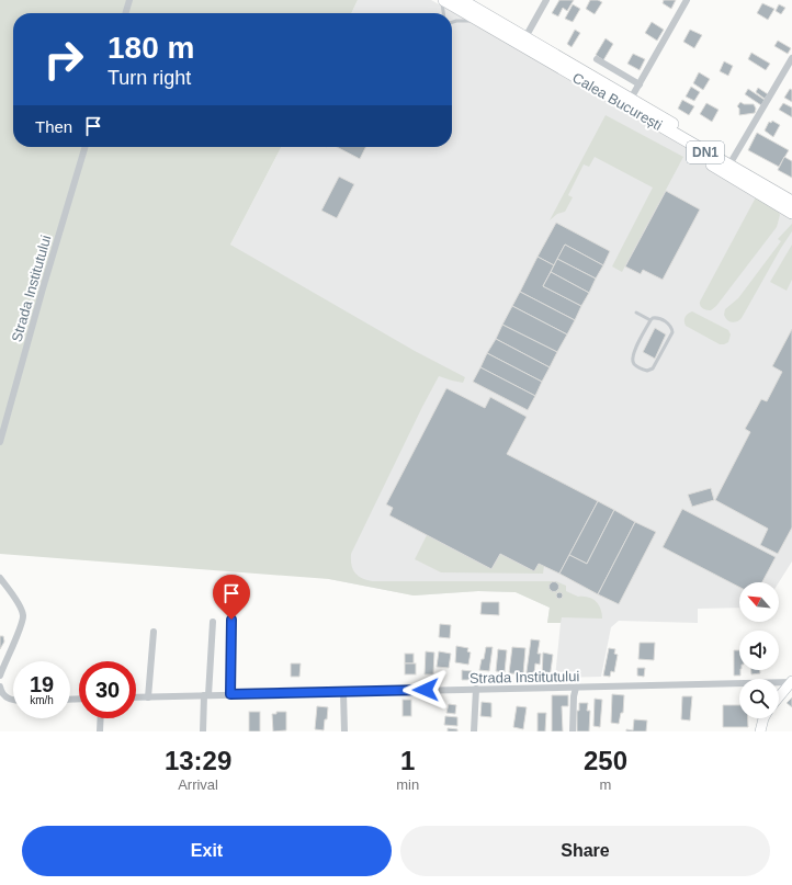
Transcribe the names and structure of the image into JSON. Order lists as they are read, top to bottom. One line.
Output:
{"streets":{"highway":["Calea București","DN1"],"street":["Strada Institutului"]},"north":"top left","page":{"turn":["180 m","Turn right"],"then":"Then","speed":"19 km/h","limit":"30","eta":["13:29","Arrival","1","min","250","m"],"buttons":["Exit","Share"]}}
